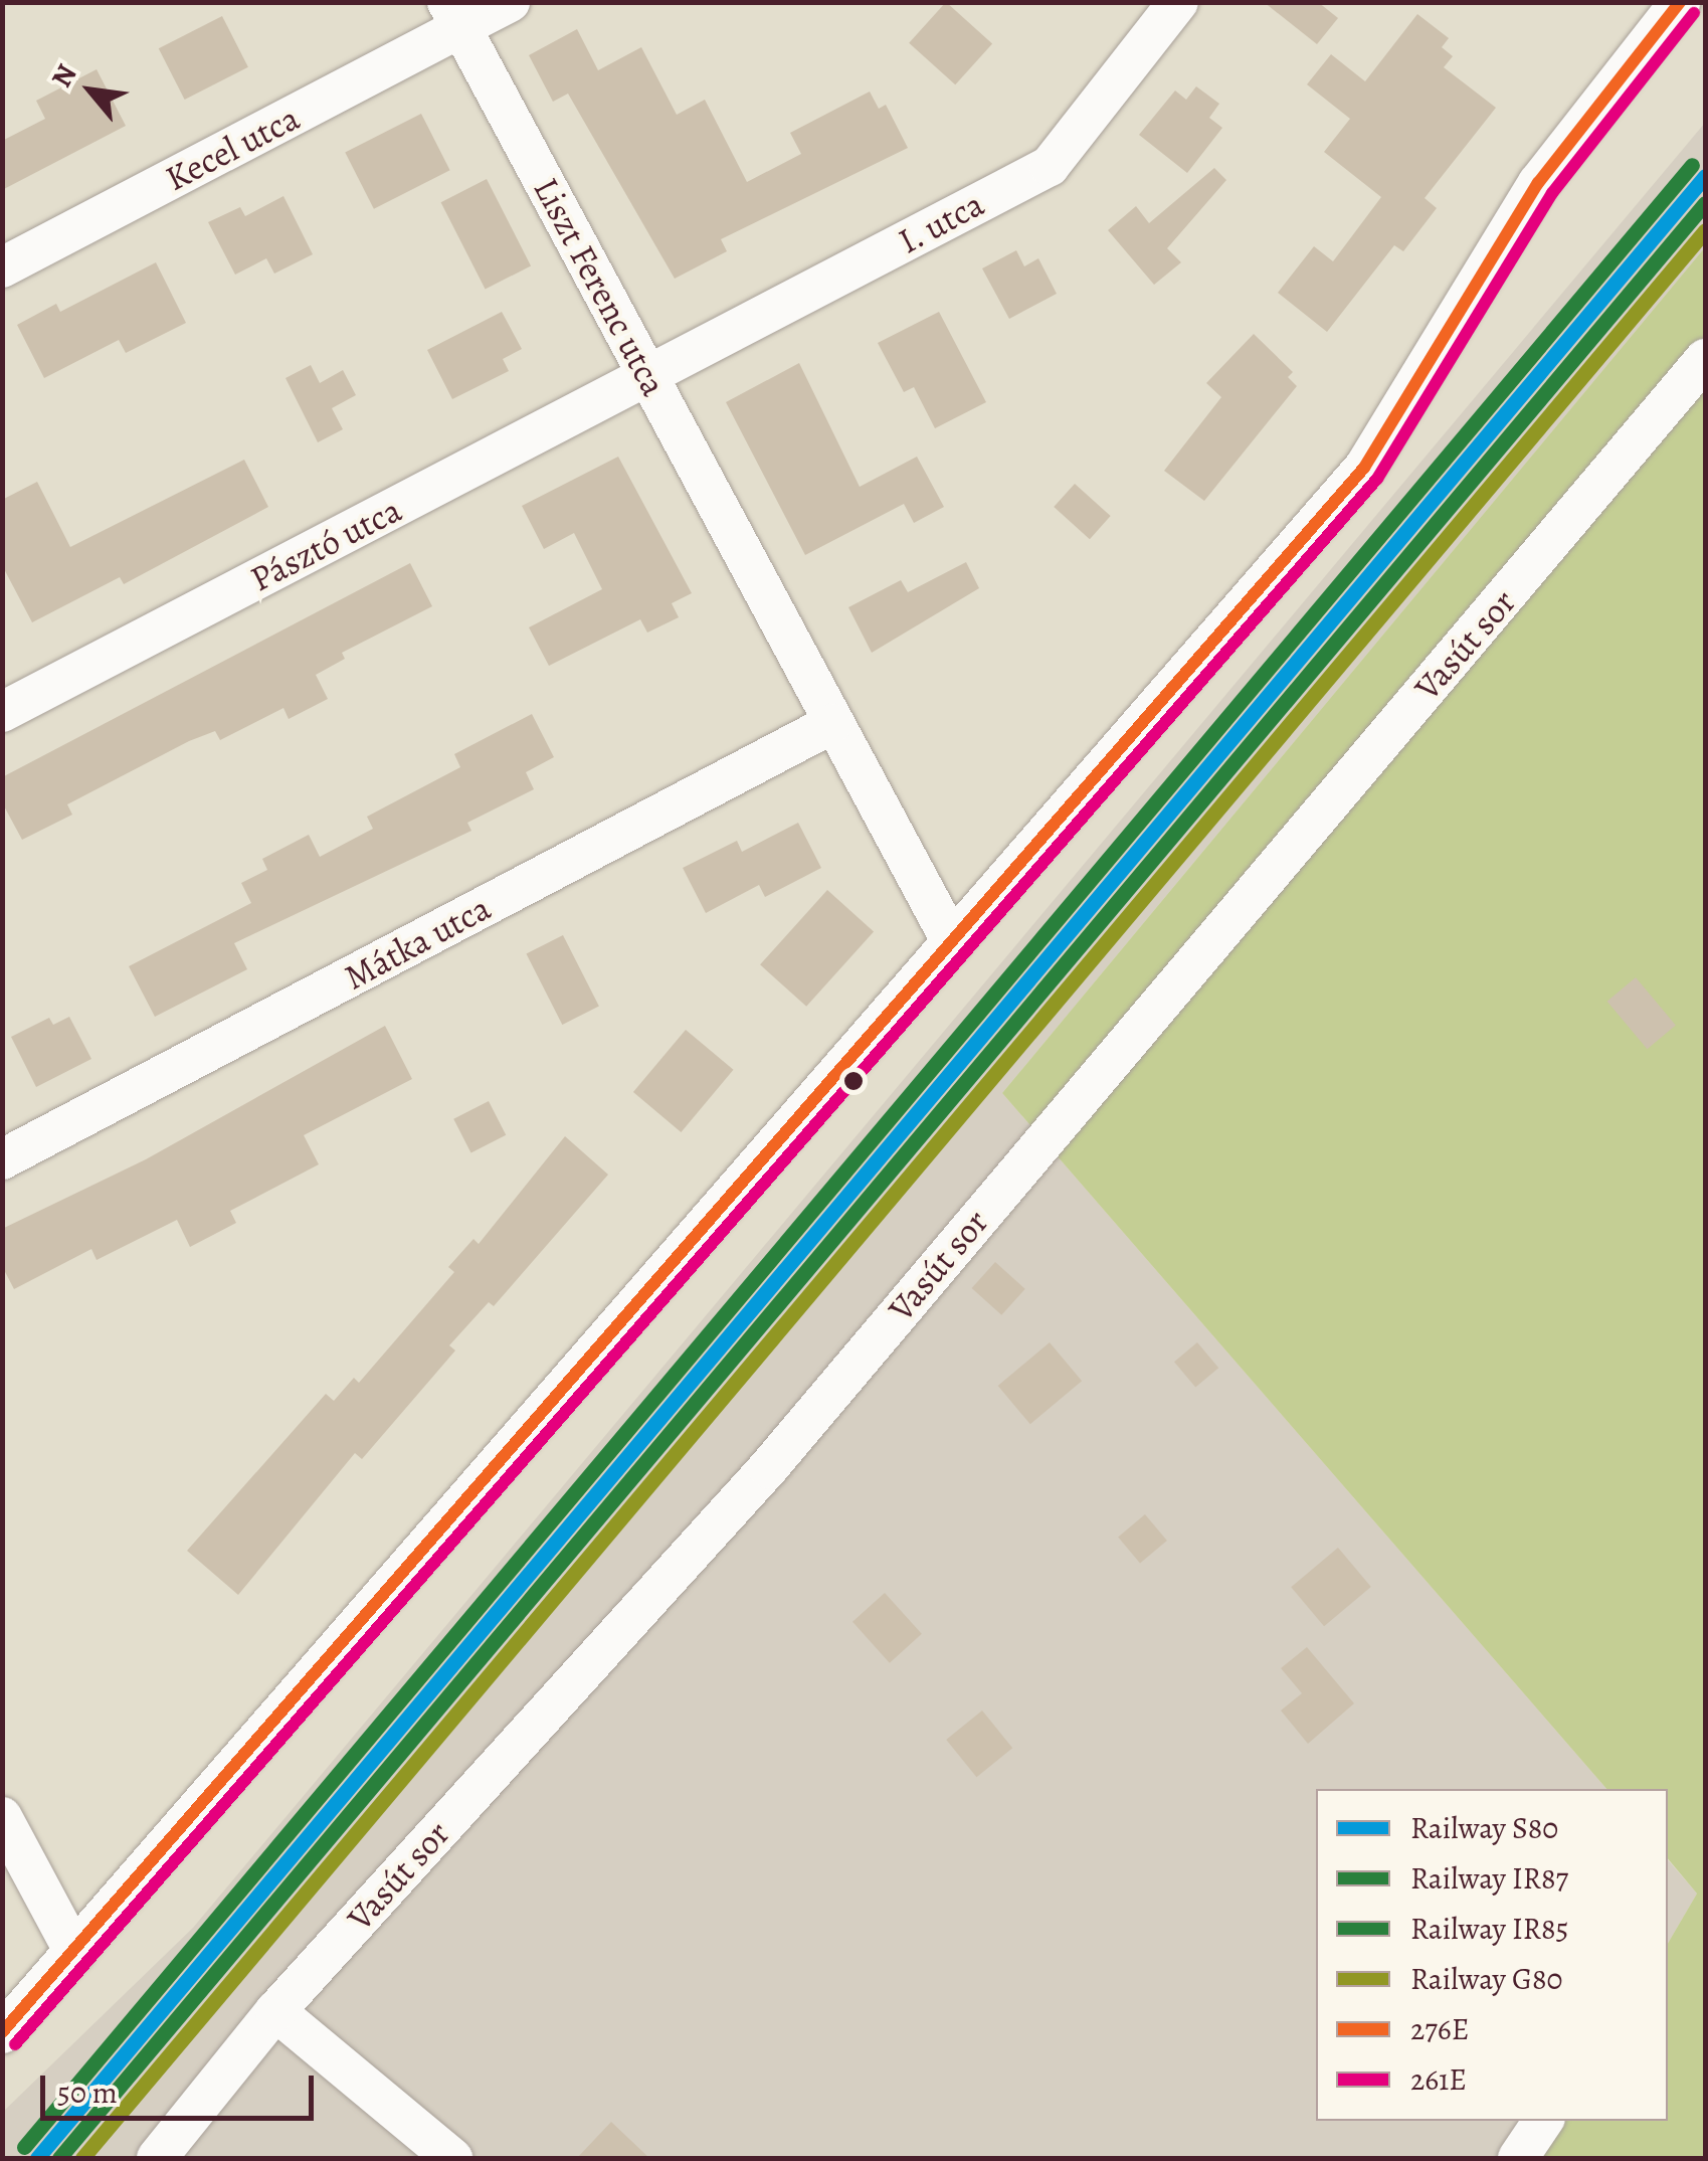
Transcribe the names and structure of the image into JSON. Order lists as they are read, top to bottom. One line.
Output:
{"streets":{"street":["Kecel utca","I. utca","Liszt Ferenc utca","Pásztó utca","Vasút sor","Mátka utca"]},"crossings":[["Kecel utca","Liszt Ferenc utca"],["I. utca","Liszt Ferenc utca"],["I. utca","Pásztó utca"],["Liszt Ferenc utca","Pásztó utca"],["Liszt Ferenc utca","Mátka utca"]],"lines":["transit line 276E","transit line 261E","rail line IR85","rail line S80","rail line IR87","rail line G80"],"legend":["Railway S80","Railway IR87","Railway IR85","Railway G80","276E","261E"],"scale_bar":"50 m","north":"top left"}
